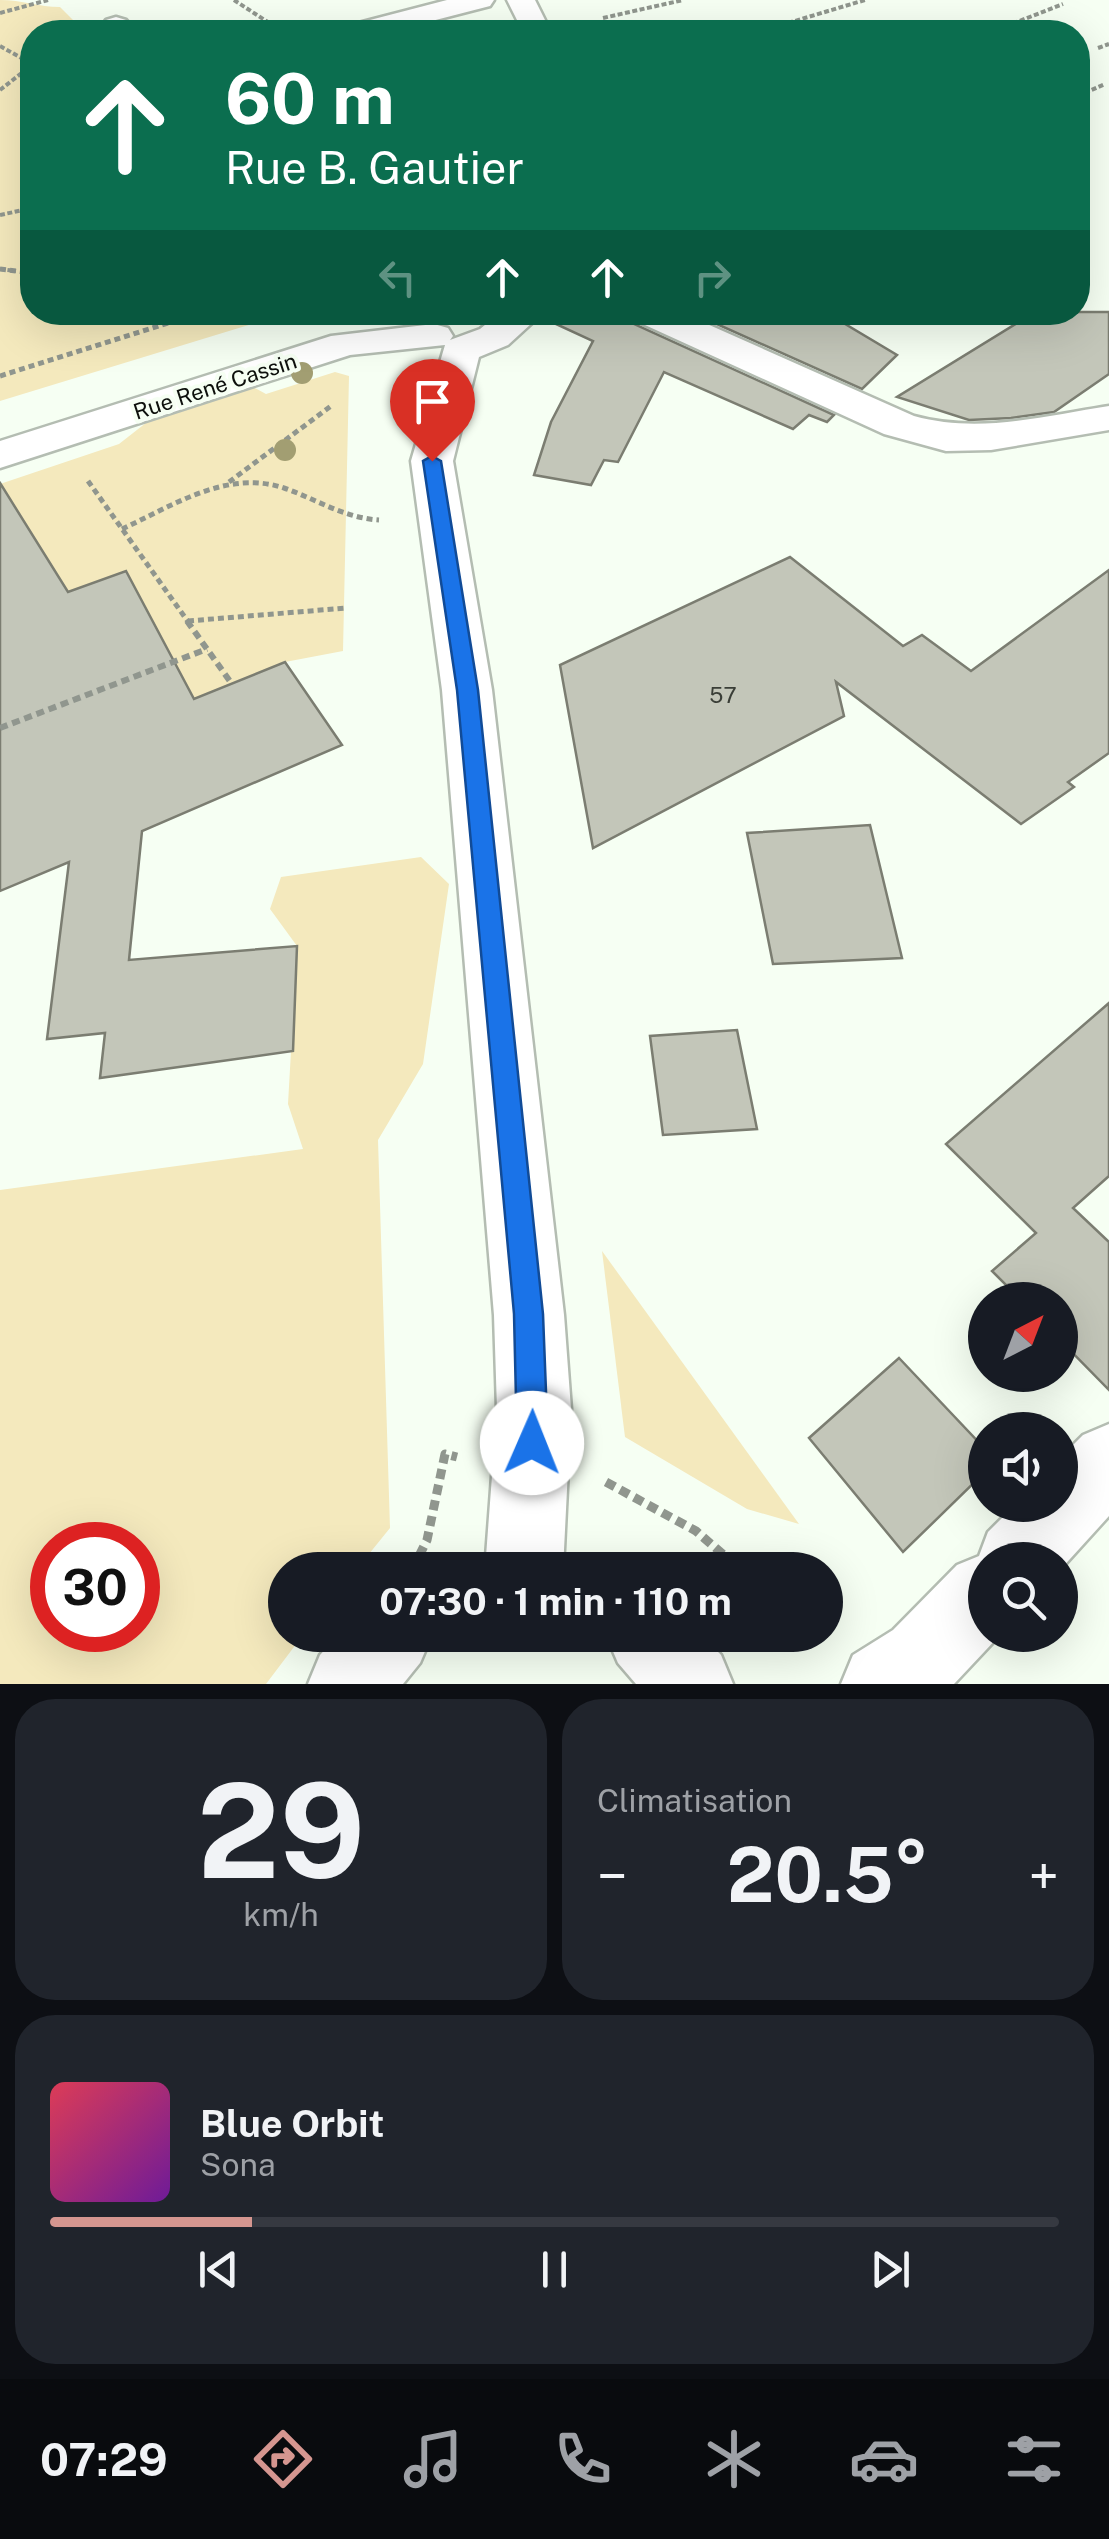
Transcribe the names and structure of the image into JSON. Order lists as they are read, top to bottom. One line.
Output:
{"streets":{"street":["Rue René Cassin"]},"house_numbers":["57"],"north":"top right","page":{"turn":["60 m","Rue B. Gautier"],"limit":"30","trip":"07:30 · 1 min · 110 m","tile":[["29","km/h"],"Climatisation"],"heat":["−","20.5°","+"],"song":["Blue Orbit","Sona"],"tabs":"07:29"}}
